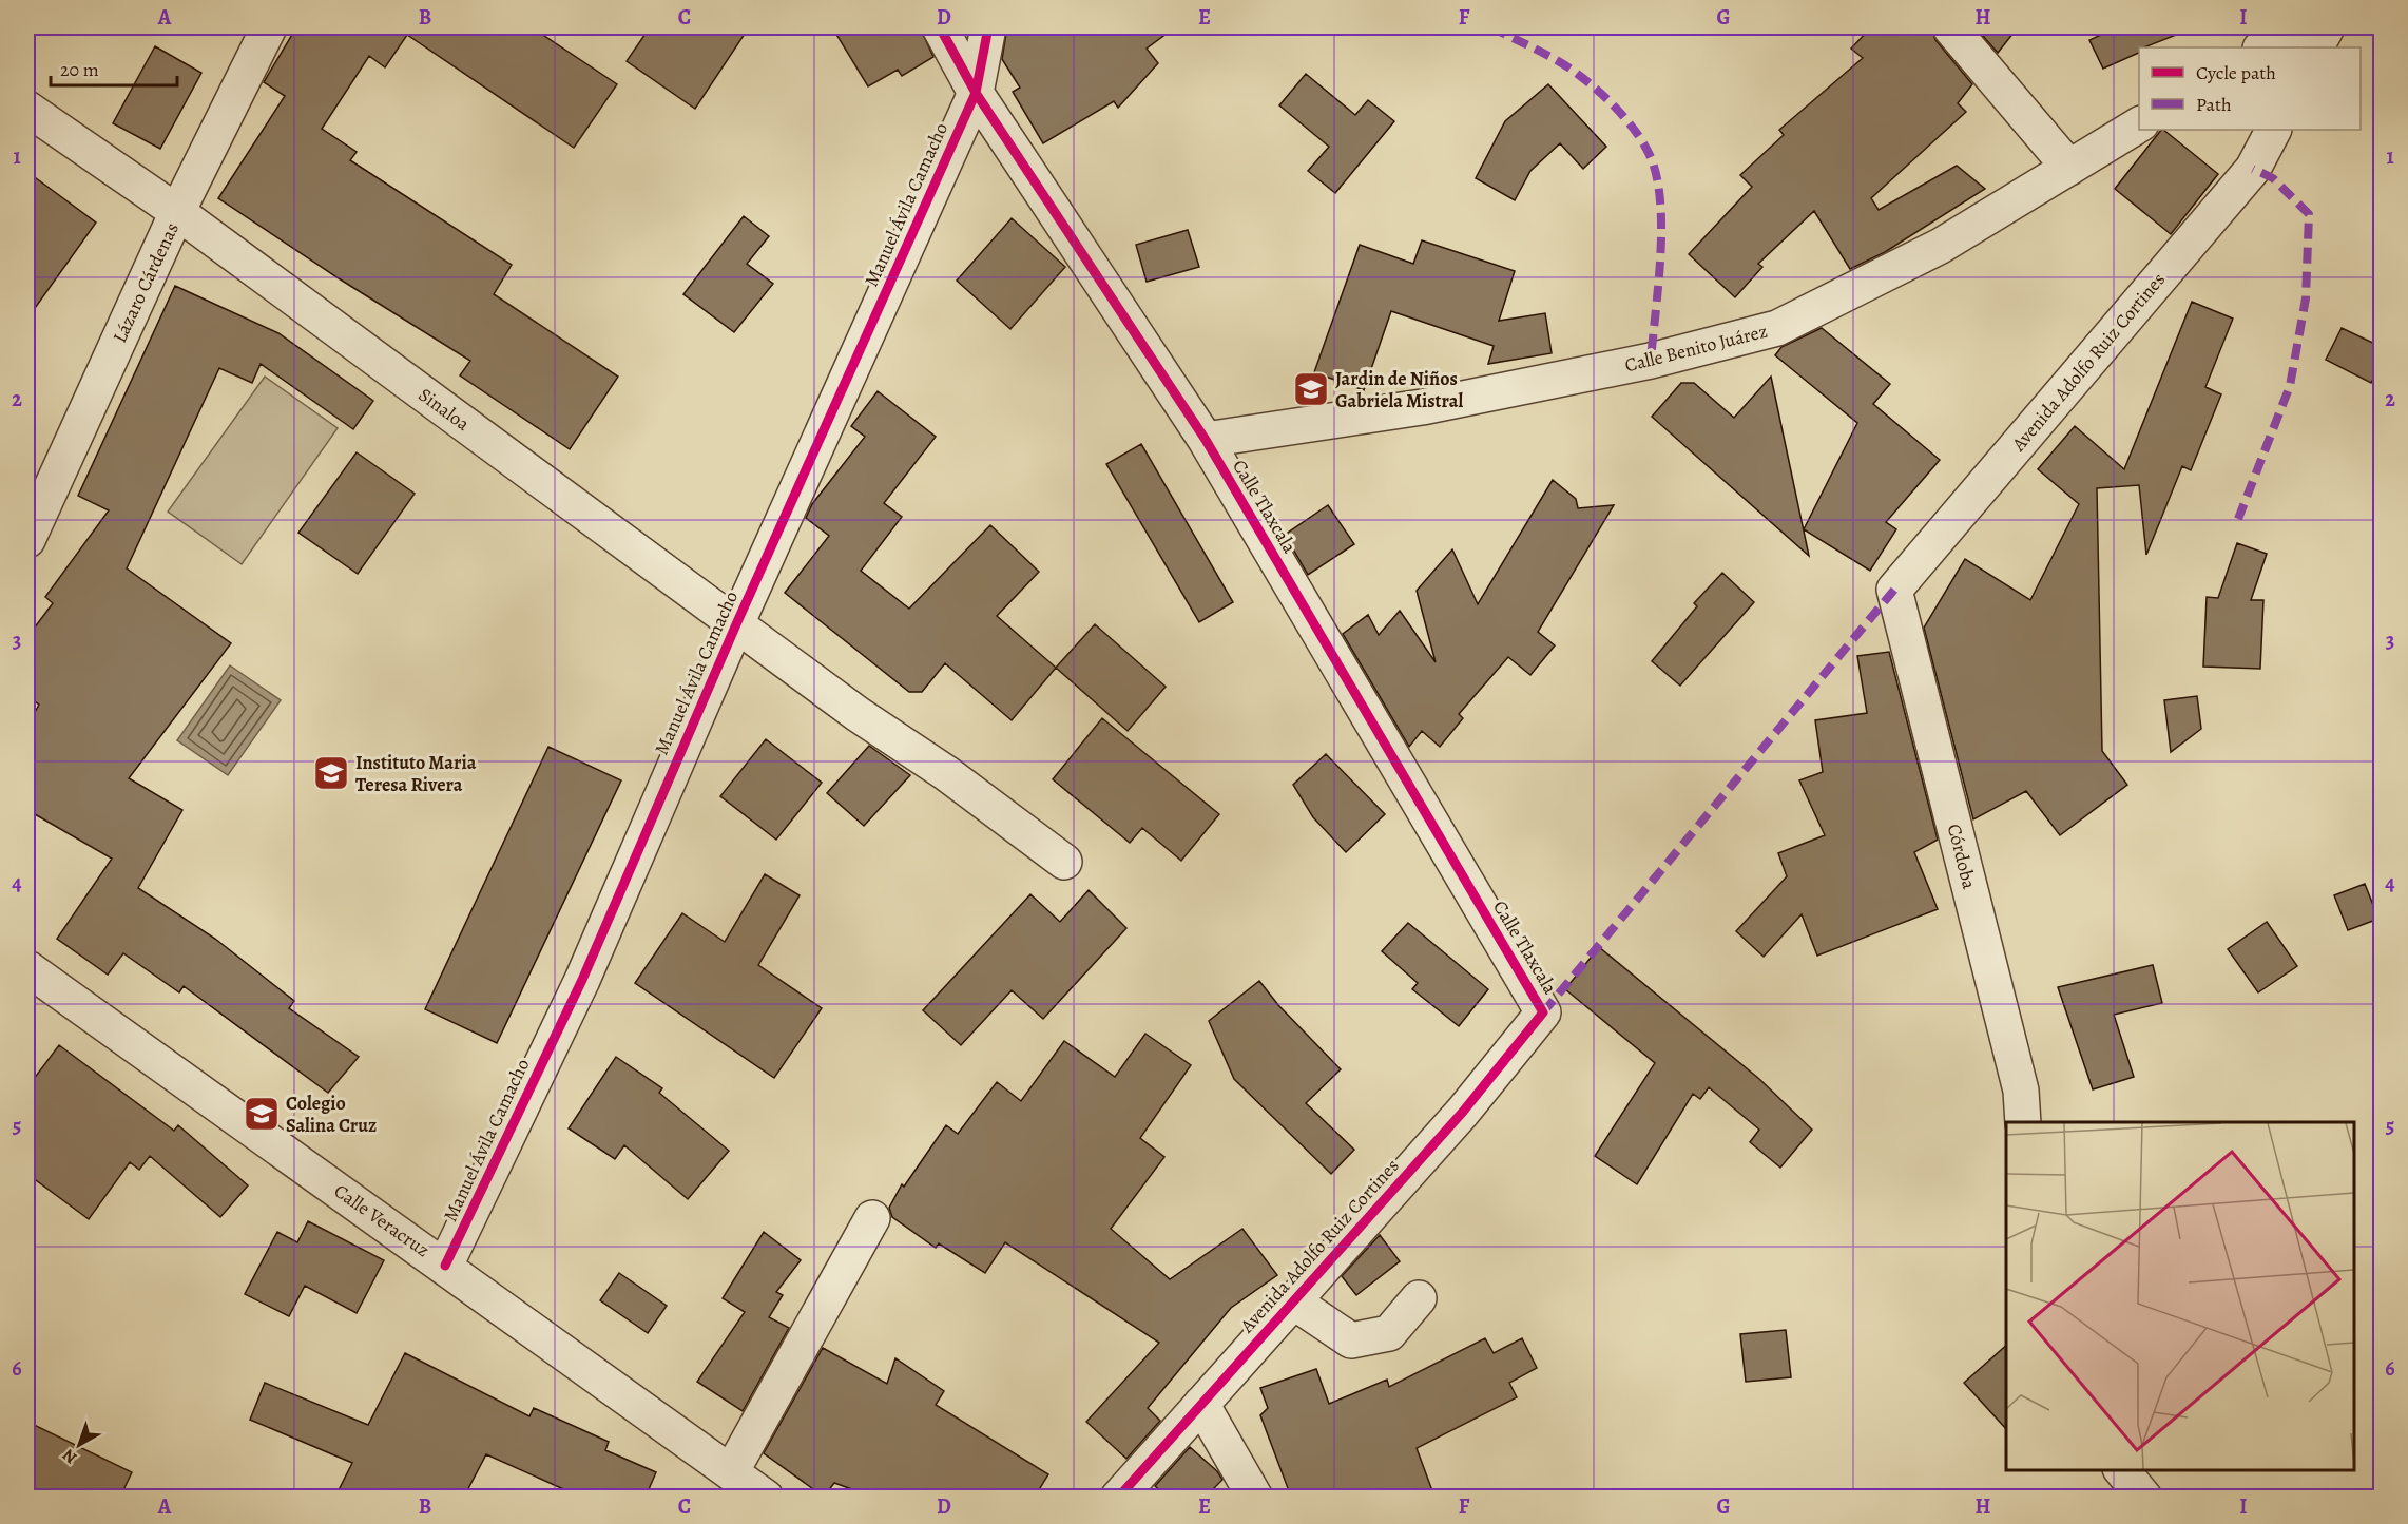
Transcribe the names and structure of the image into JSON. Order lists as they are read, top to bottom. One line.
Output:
{"streets":{"street":["Manuel Ávila Camacho","Lázaro Cárdenas","Calle Benito Juárez","Avenida Adolfo Ruiz Cortines","Sinaloa","Calle Tlaxcala","Córdoba","Calle Veracruz"]},"crossings":[["Manuel Ávila Camacho","Sinaloa"],["Manuel Ávila Camacho","Calle Tlaxcala"],["Manuel Ávila Camacho","Calle Veracruz"],["Lázaro Cárdenas","Sinaloa"],["Calle Benito Juárez","Calle Tlaxcala"],["Avenida Adolfo Ruiz Cortines","Calle Tlaxcala"],["Avenida Adolfo Ruiz Cortines","Córdoba"]],"places":{"school or university":["Jardin de Niños Gabriela Mistral","Instituto Maria Teresa Rivera","Colegio Salina Cruz"]},"legend":["Cycle path","Path"],"scale_bar":"20 m","north":"bottom left","grid":{"columns":["A","B","C","D","E","F","G","H","I"],"rows":["1","2","3","4","5","6"]}}
